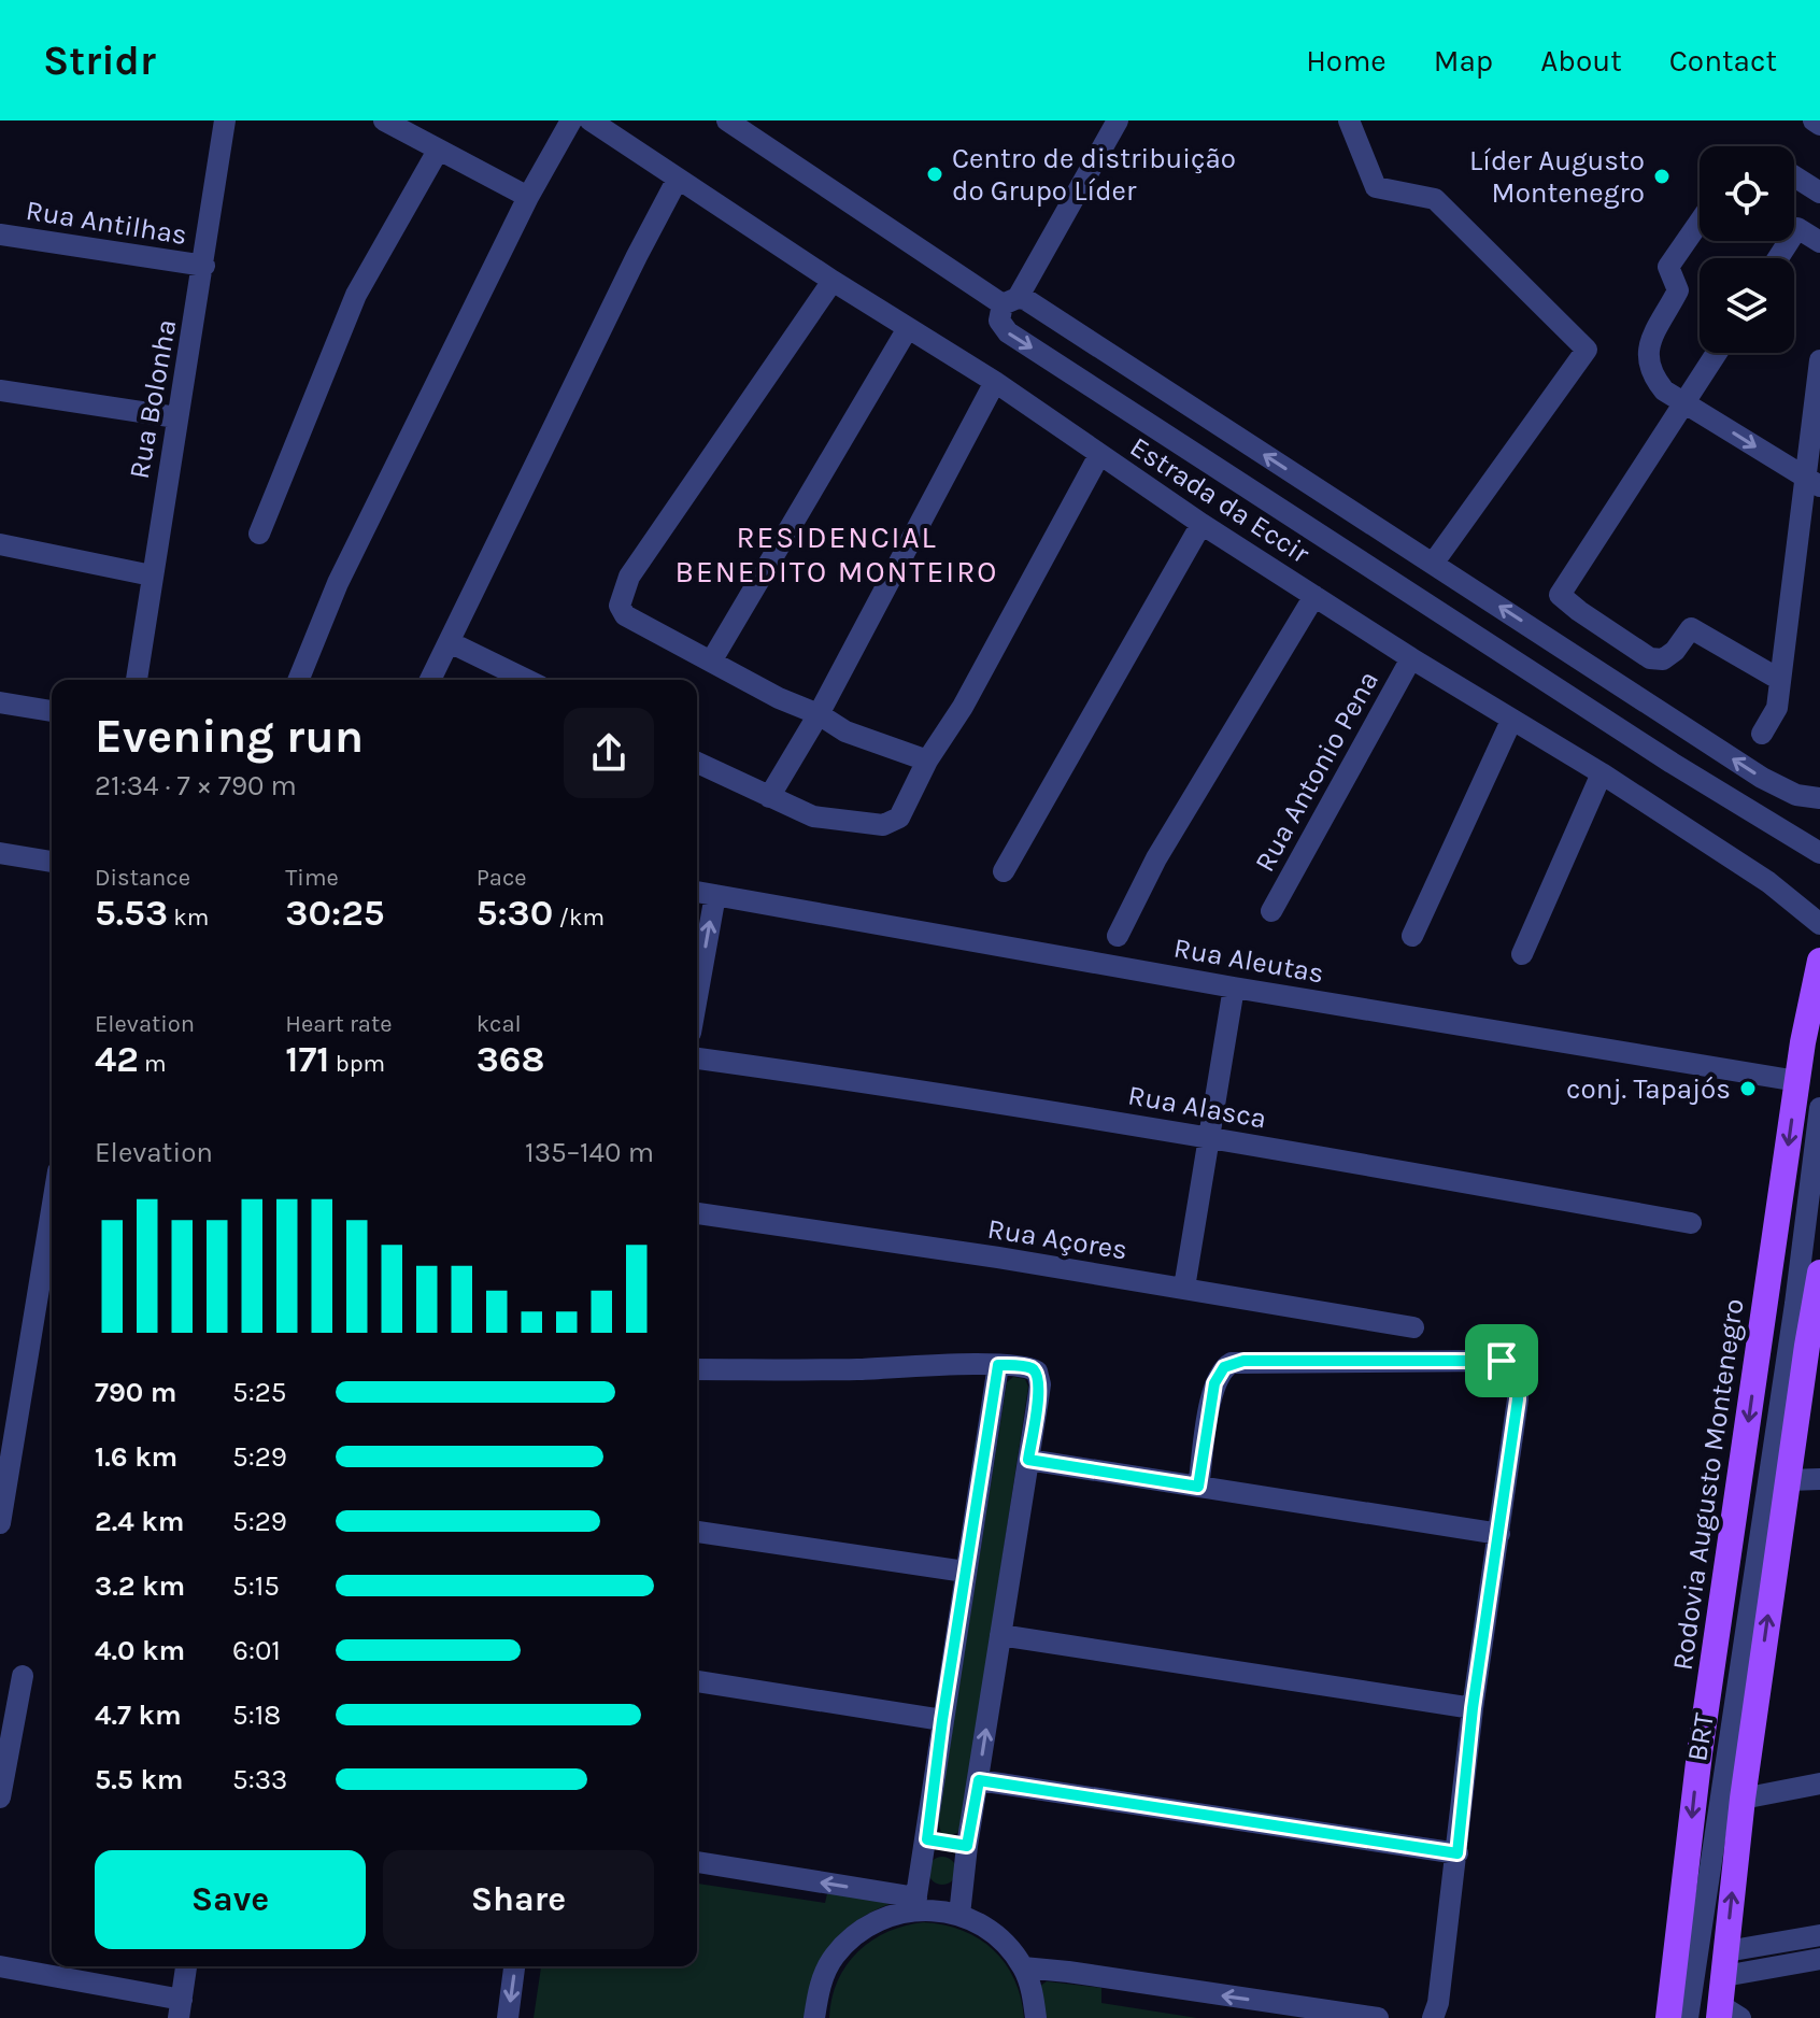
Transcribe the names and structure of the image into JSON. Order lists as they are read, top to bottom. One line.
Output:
{"streets":{"main road":["Rodovia Augusto Montenegro"],"street":["Rua Antilhas","Rua Bolonha","Estrada da Eccir","Rua Antonio Pena","Rua Aleutas","Rua Alasca","Rua Açores","BRT"]},"crossings":[["Rua Antilhas","Rua Bolonha"],["Estrada da Eccir","Rua Antonio Pena"],["Rua Aleutas","Rodovia Augusto Montenegro"]],"districts":["RESIDENCIAL BENEDITO MONTEIRO"],"places":["Centro de distribuição do Grupo Líder","Líder Augusto Montenegro","conj. Tapajós"],"page":{"header":"Stridr","nav":["Home","Map","About","Contact"],"heading":["Evening run","21:34 · 7 × 790 m"],"stats":[["Distance","5.53 km"],["Time","30:25"],["Pace","5:30 /km"],["Elevation","42 m"],["Heart rate","171 bpm"],["kcal","368"]],"chart":["Elevation","135–140 m"],"list":[{"name":"790 m","note":"5:25"},{"name":"1.6 km","note":"5:29"},{"name":"2.4 km","note":"5:29"},{"name":"3.2 km","note":"5:15"},{"name":"4.0 km","note":"6:01"},{"name":"4.7 km","note":"5:18"},{"name":"5.5 km","note":"5:33"}],"buttons":["Save","Share"]}}
